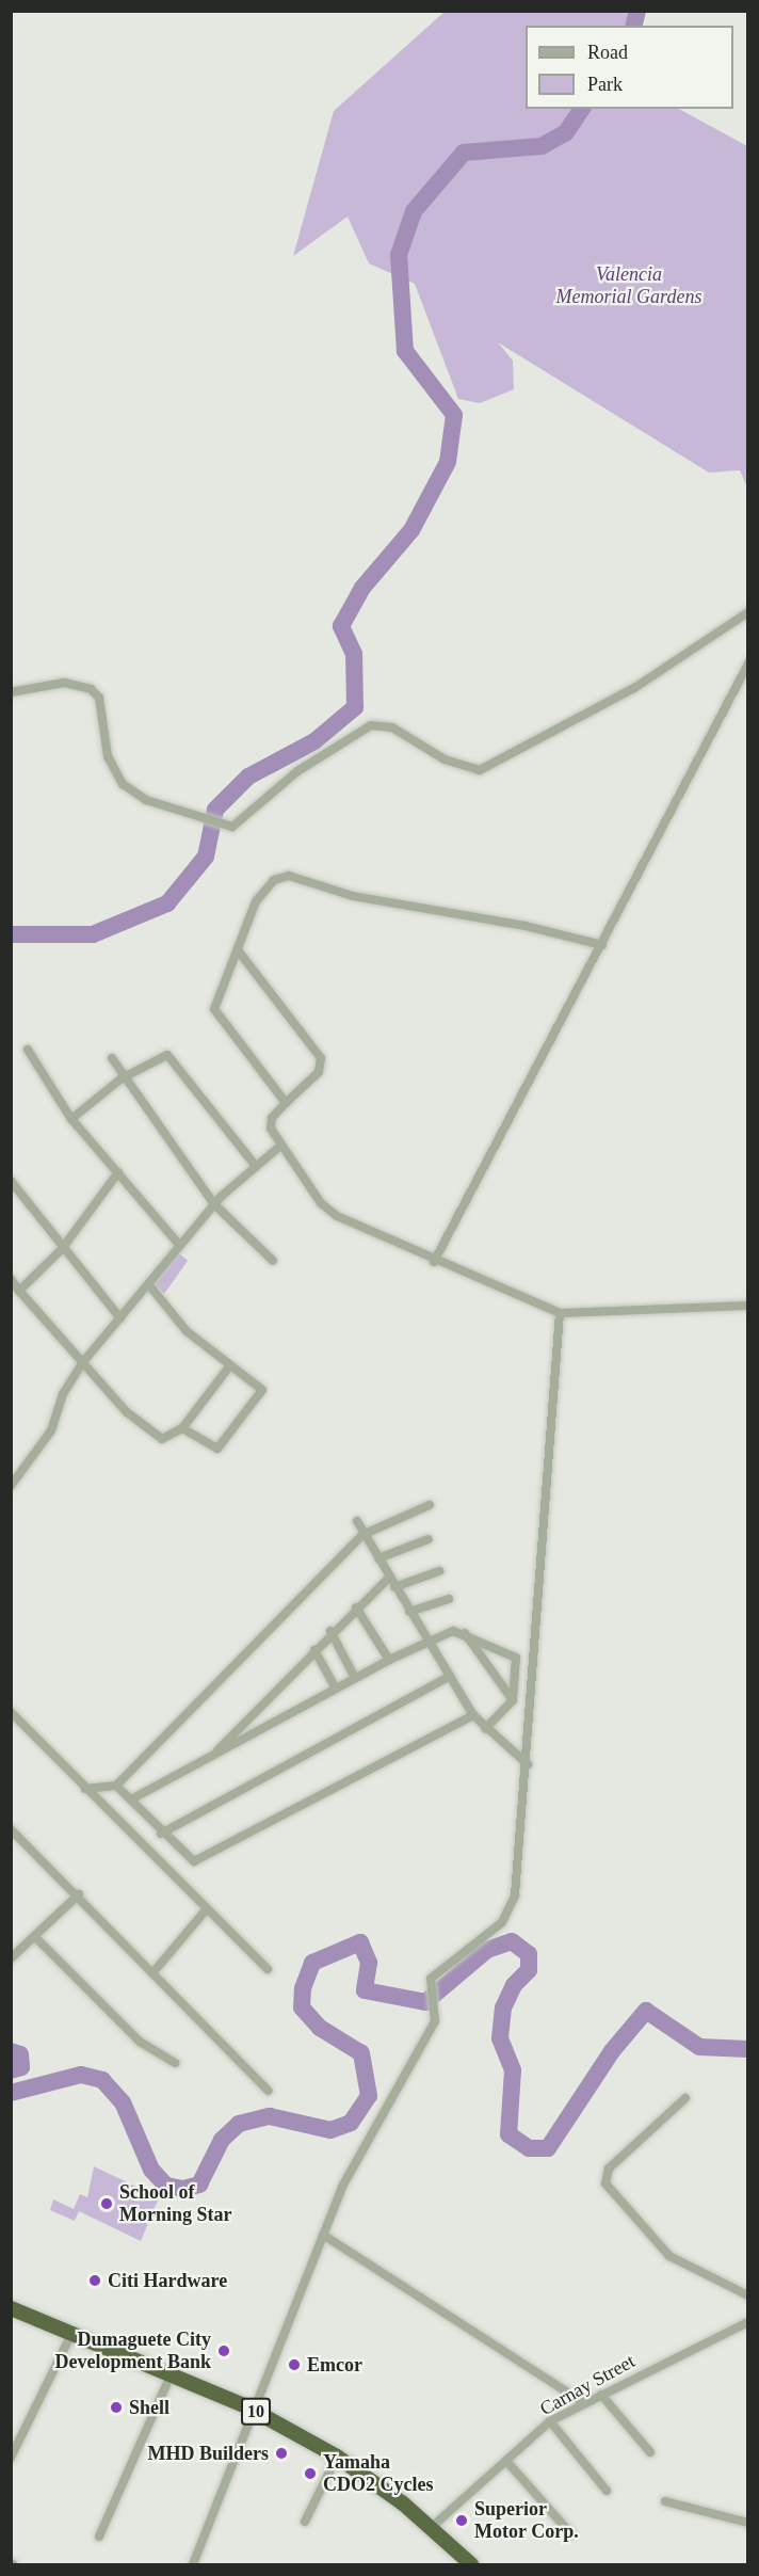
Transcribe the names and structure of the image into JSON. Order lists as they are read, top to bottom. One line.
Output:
{"streets":{"highway":["10"],"street":["Carnay Street"]},"crossings":[["Carnay Street","10"]],"parks":["Valencia Memorial Gardens"],"places":["School of Morning Star","Citi Hardware","Dumaguete City Development Bank","Emcor","Shell","MHD Builders","Yamaha CDO2 Cycles","Superior Motor Corp."],"legend":["Road","Park"]}
